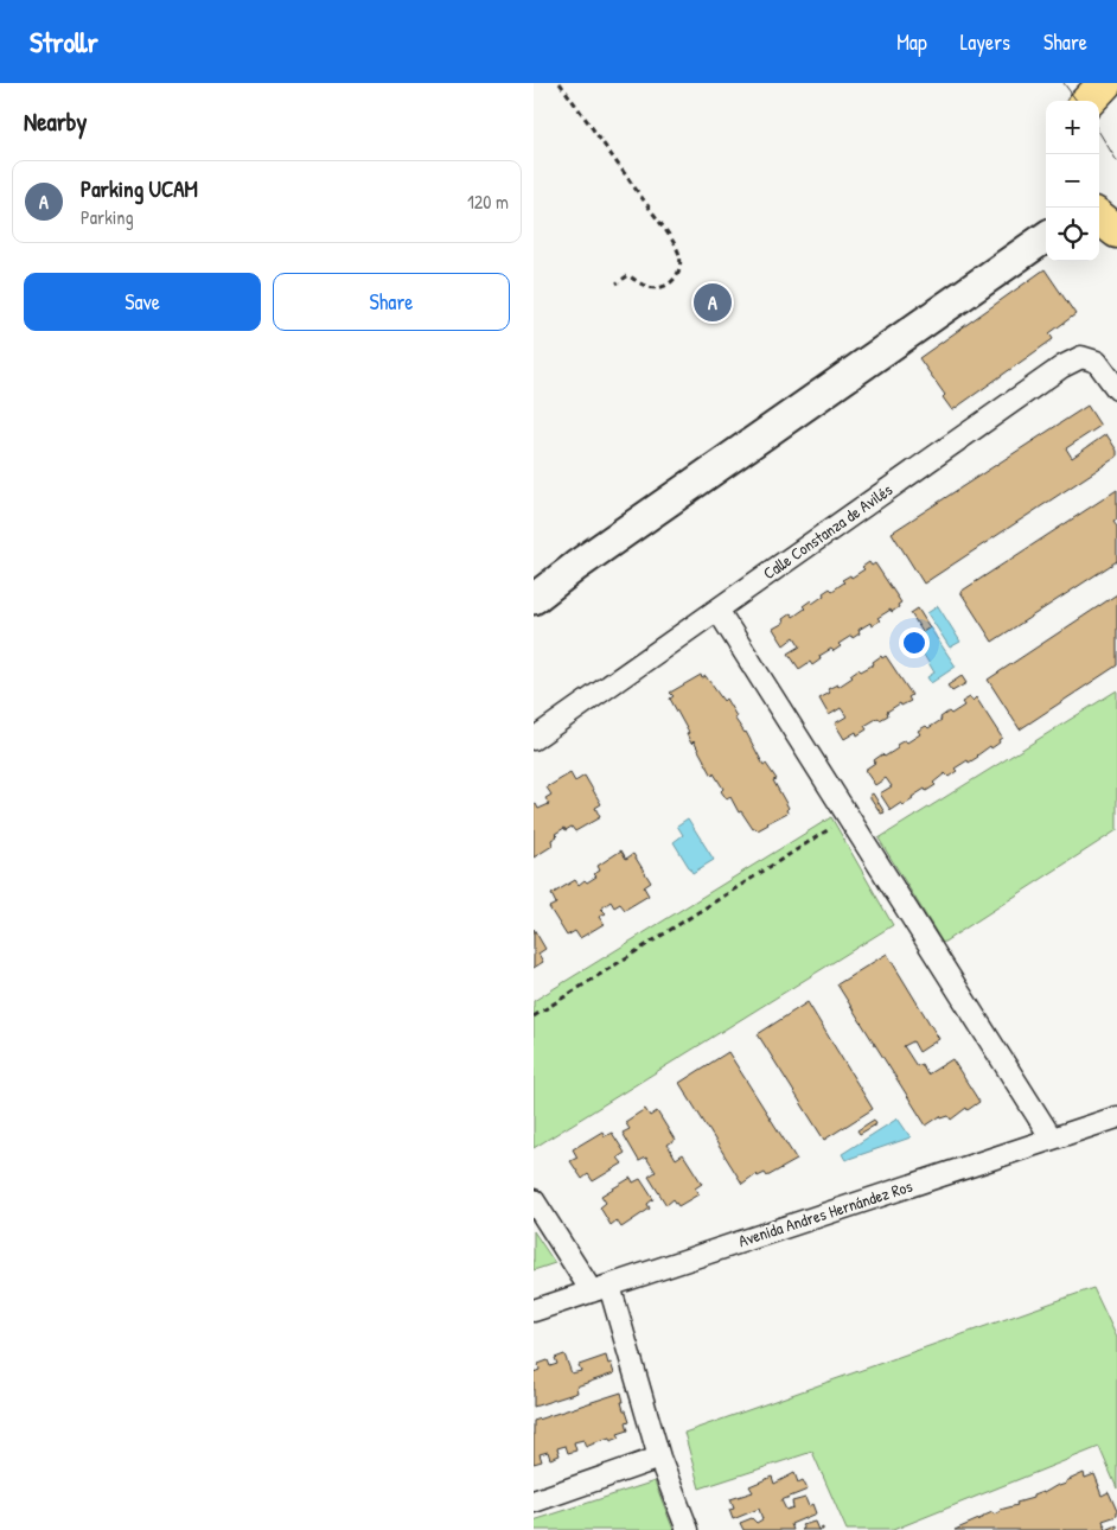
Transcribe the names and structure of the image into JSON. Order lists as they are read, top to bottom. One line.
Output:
{"streets":{"street":["Calle Constanza de Avilés","Avenida Andres Hernández Ros"]},"page":{"header":"Strollr","nav":["Map","Layers","Share"],"heading":"Nearby","map_buttons":["+","−"],"list":[{"mark":"A","name":"Parking UCAM","note":"Parking","value":"120 m"}],"buttons":["Save","Share"],"pins":"A"}}
